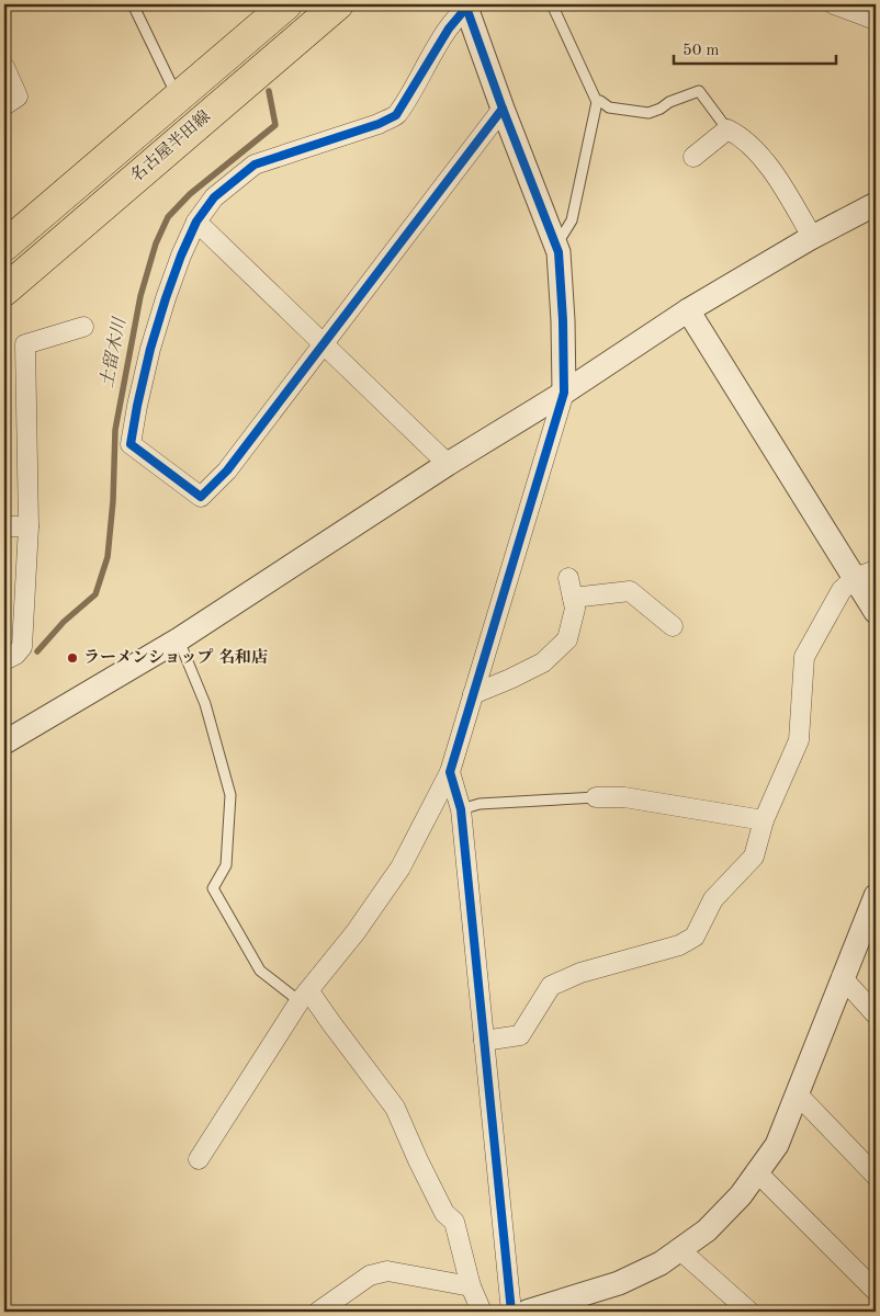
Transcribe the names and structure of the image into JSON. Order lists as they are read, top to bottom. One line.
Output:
{"streets":{"main road":["名古屋半田線"]},"water":["土留木川"],"places":["ラーメンショップ 名和店"],"scale_bar":"50 m"}
